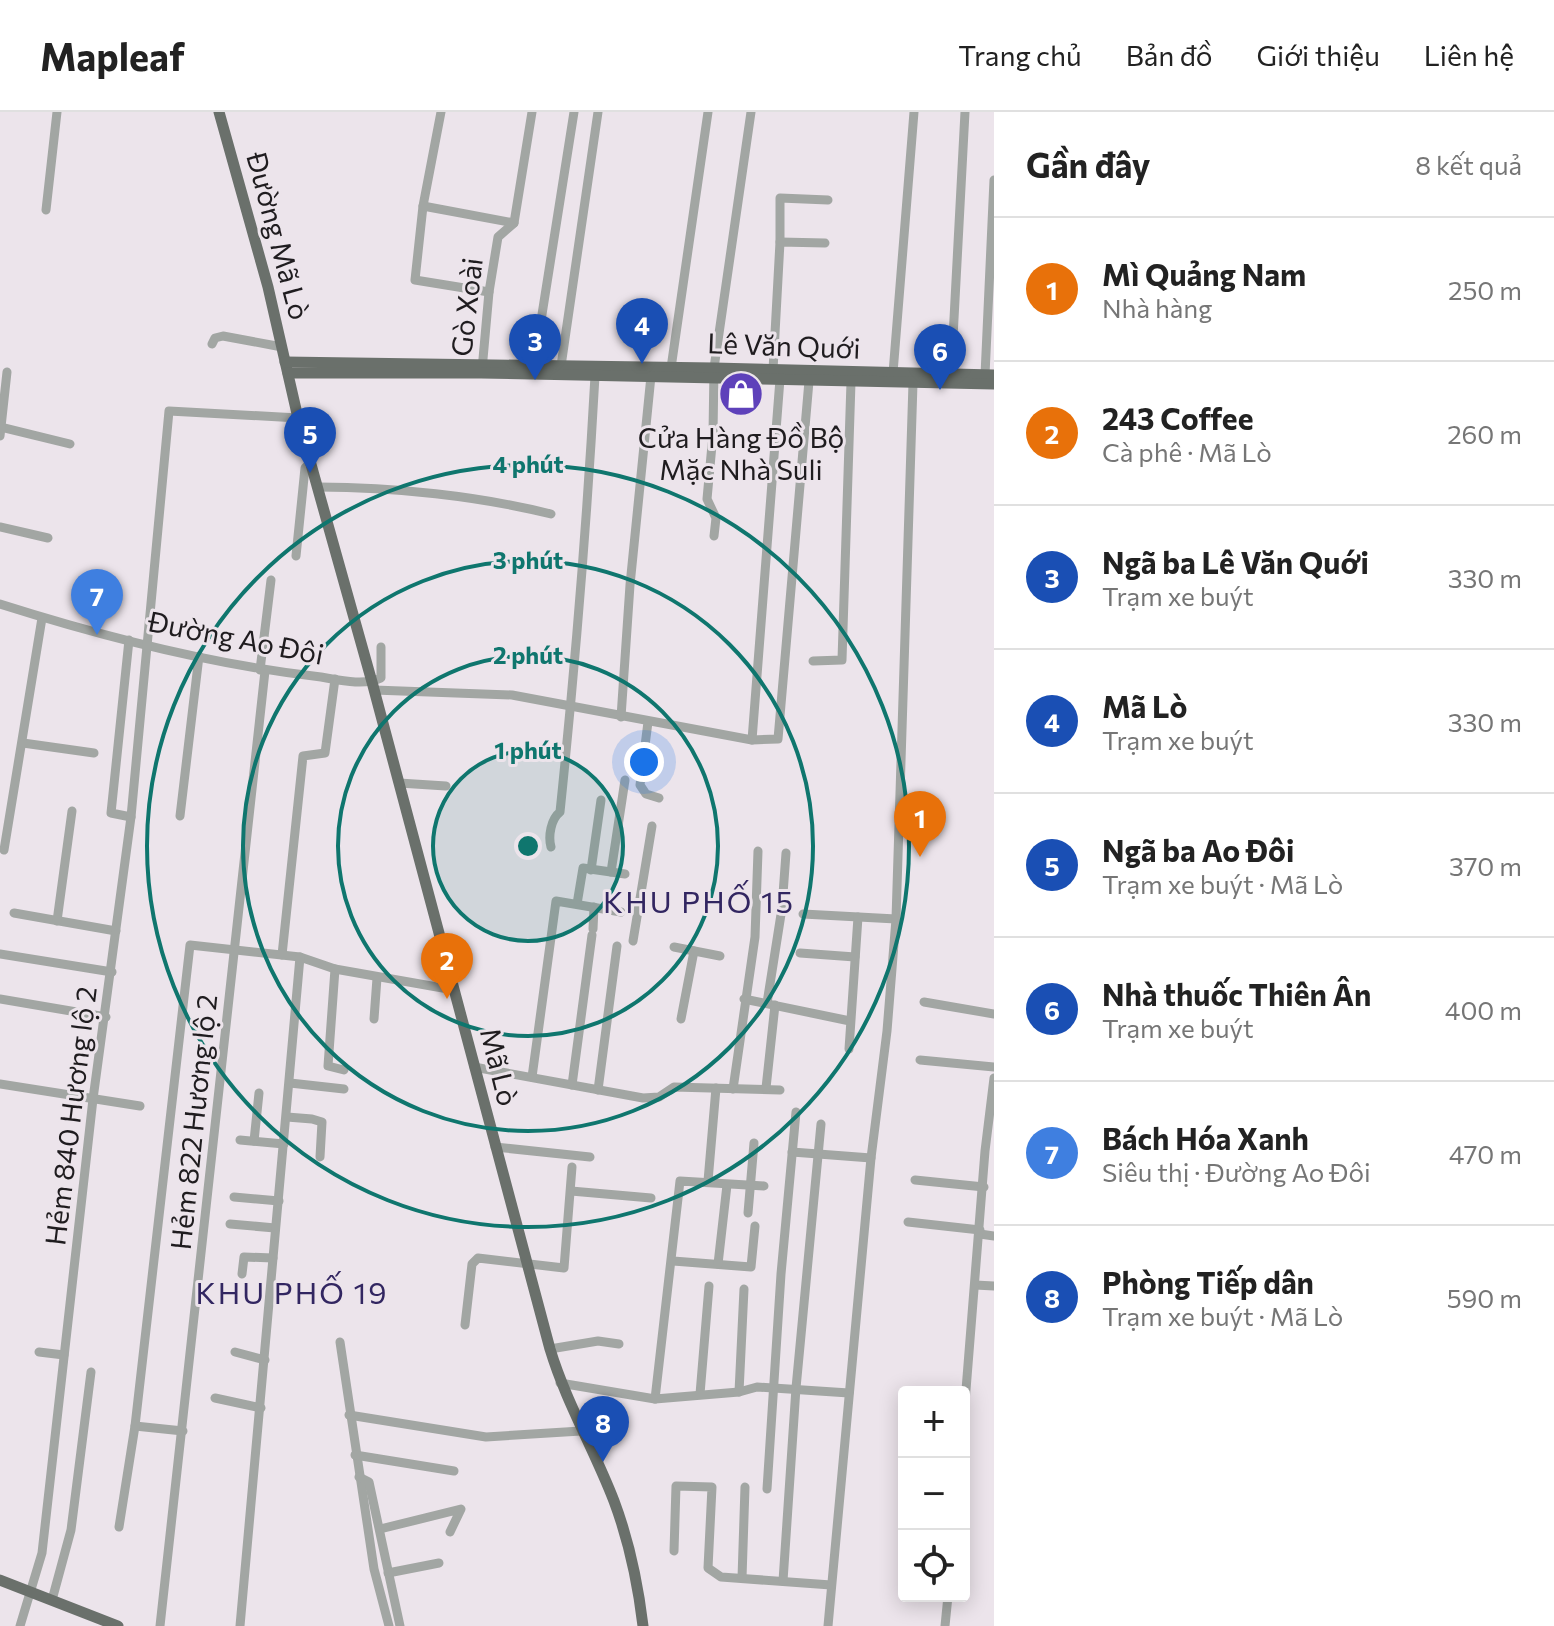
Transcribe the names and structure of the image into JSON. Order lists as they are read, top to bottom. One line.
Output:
{"streets":{"main road":["Đường Mã Lò","Lê Văn Quới","Mã Lò"],"street":["Gò Xoài","Đường Ao Đôi","Hẻm 840 Hương lộ 2","Hẻm 822 Hương lộ 2"]},"crossings":[["Đường Mã Lò","Lê Văn Quới"],["Đường Mã Lò","Mã Lò"],["Gò Xoài","Lê Văn Quới"],["Lê Văn Quới","Đường Ao Đôi"],["Lê Văn Quới","Mã Lò"],["Đường Ao Đôi","Mã Lò"],["Đường Ao Đôi","Hẻm 840 Hương lộ 2"],["Đường Ao Đôi","Hẻm 822 Hương lộ 2"],["Mã Lò","Hẻm 840 Hương lộ 2"]],"districts":["KHU PHỐ 15","KHU PHỐ 19"],"places":{"shop":["Cửa Hàng Đồ Bộ Mặc Nhà Suli"]},"page":{"header":"Mapleaf","nav":["Trang chủ","Bản đồ","Giới thiệu","Liên hệ"],"heading":["Gần đây","8 kết quả"],"list":[{"mark":"1","name":"Mì Quảng Nam","note":"Nhà hàng","value":"250 m"},{"mark":"2","name":"243 Coffee","note":"Cà phê · Mã Lò","value":"260 m"},{"mark":"3","name":"Ngã ba Lê Văn Quới","note":"Trạm xe buýt","value":"330 m"},{"mark":"4","name":"Mã Lò","note":"Trạm xe buýt","value":"330 m"},{"mark":"5","name":"Ngã ba Ao Đôi","note":"Trạm xe buýt · Mã Lò","value":"370 m"},{"mark":"6","name":"Nhà thuốc Thiên Ân","note":"Trạm xe buýt","value":"400 m"},{"mark":"7","name":"Bách Hóa Xanh","note":"Siêu thị · Đường Ao Đôi","value":"470 m"},{"mark":"8","name":"Phòng Tiếp dân","note":"Trạm xe buýt · Mã Lò","value":"590 m"}],"pins":["4","3","6","5","7","1","2","8"],"map_buttons":["+","−"]},"rings":["4 phút","3 phút","2 phút","1 phút"]}
